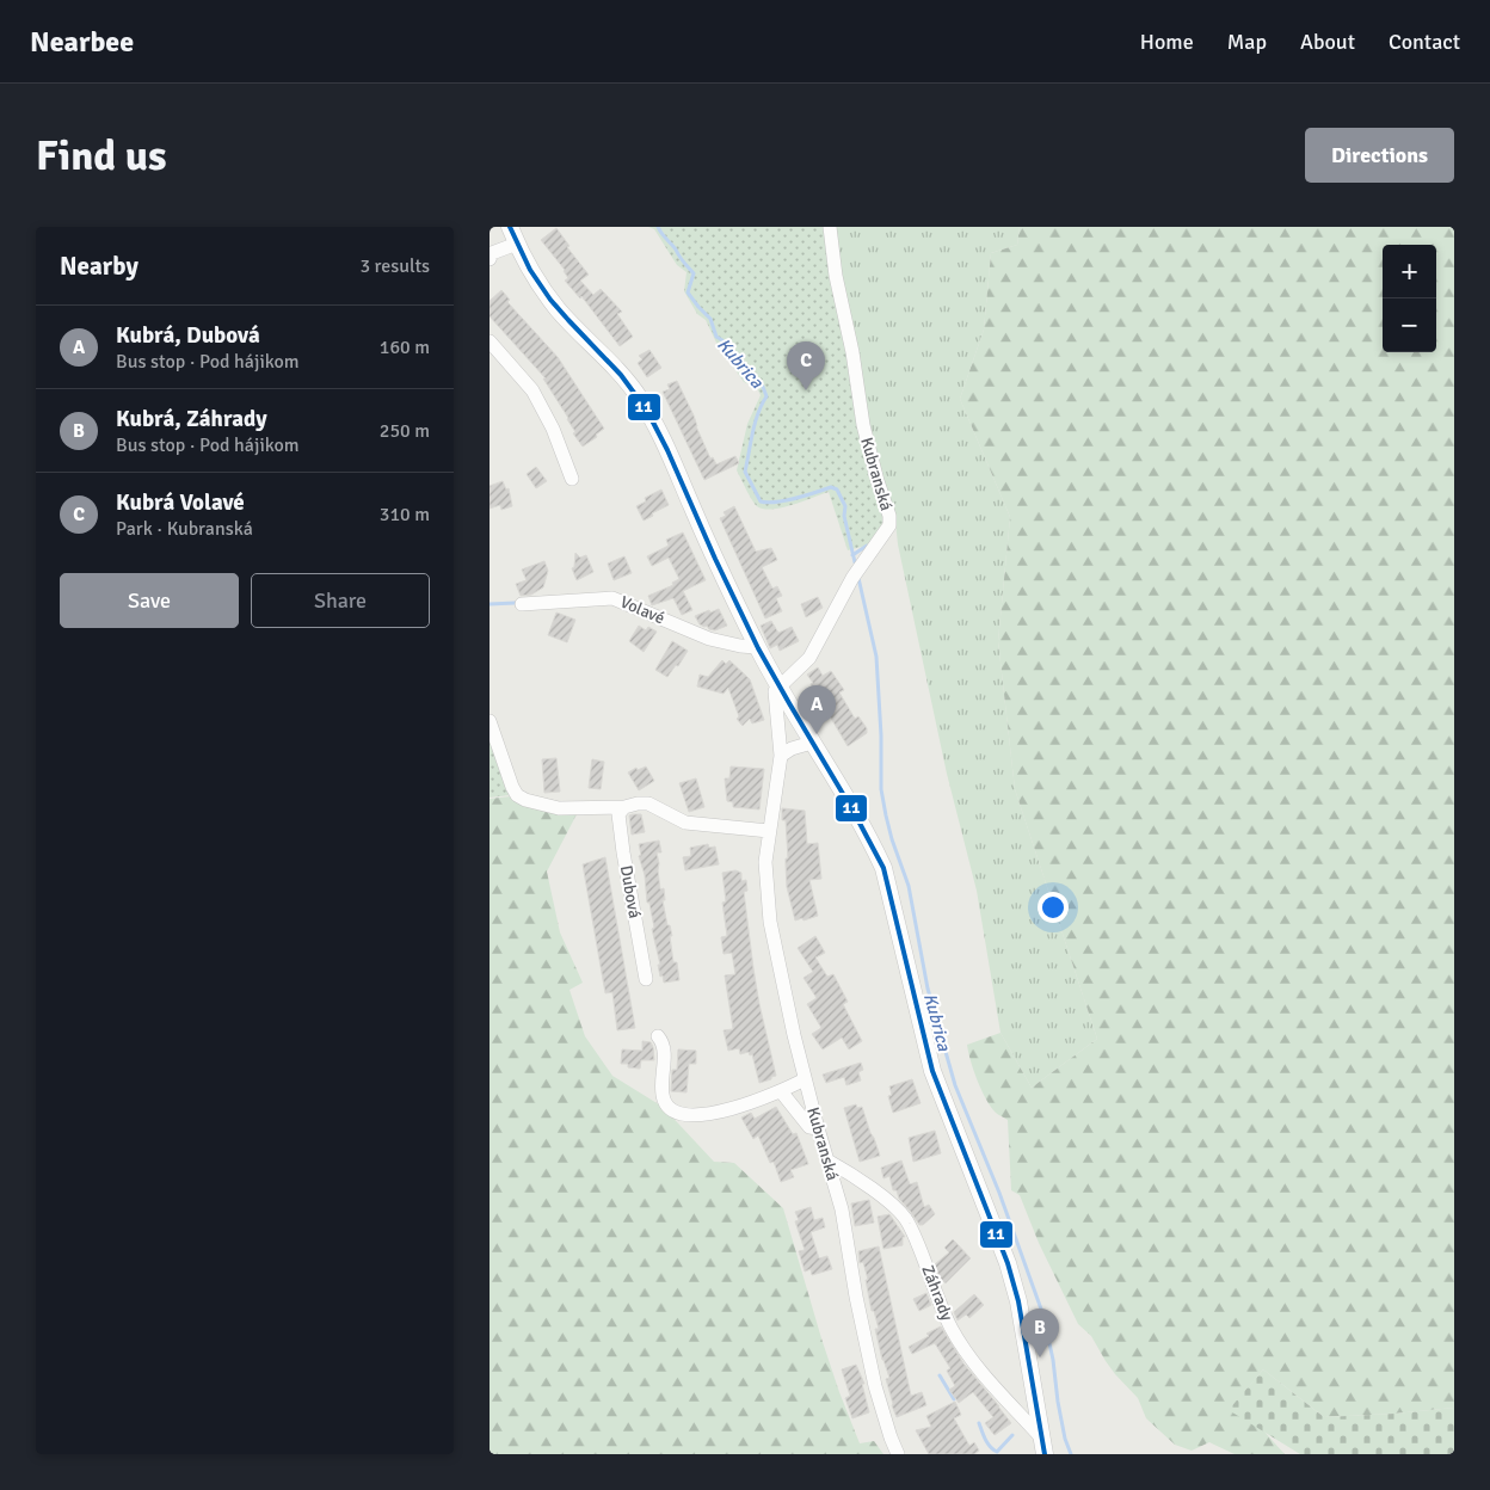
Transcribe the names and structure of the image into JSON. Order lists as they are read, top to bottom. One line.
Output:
{"streets":{"street":["Kubranská","Volavé","Dubová","Záhrady"]},"crossings":[["Kubranská","Volavé"],["Kubranská","Záhrady"]],"water":["Kubrica"],"lines":["transit line 11"],"page":{"header":"Nearbee","nav":["Home","Map","About","Contact"],"buttons":["Directions",["Save","Share"]],"title":"Find us","heading":["Nearby","3 results"],"map_buttons":["+","−"],"list":[{"mark":"A","name":"Kubrá, Dubová","note":"Bus stop · Pod hájikom","value":"160 m"},{"mark":"B","name":"Kubrá, Záhrady","note":"Bus stop · Pod hájikom","value":"250 m"},{"mark":"C","name":"Kubrá Volavé","note":"Park · Kubranská","value":"310 m"}],"pins":["C","A","B"]}}
